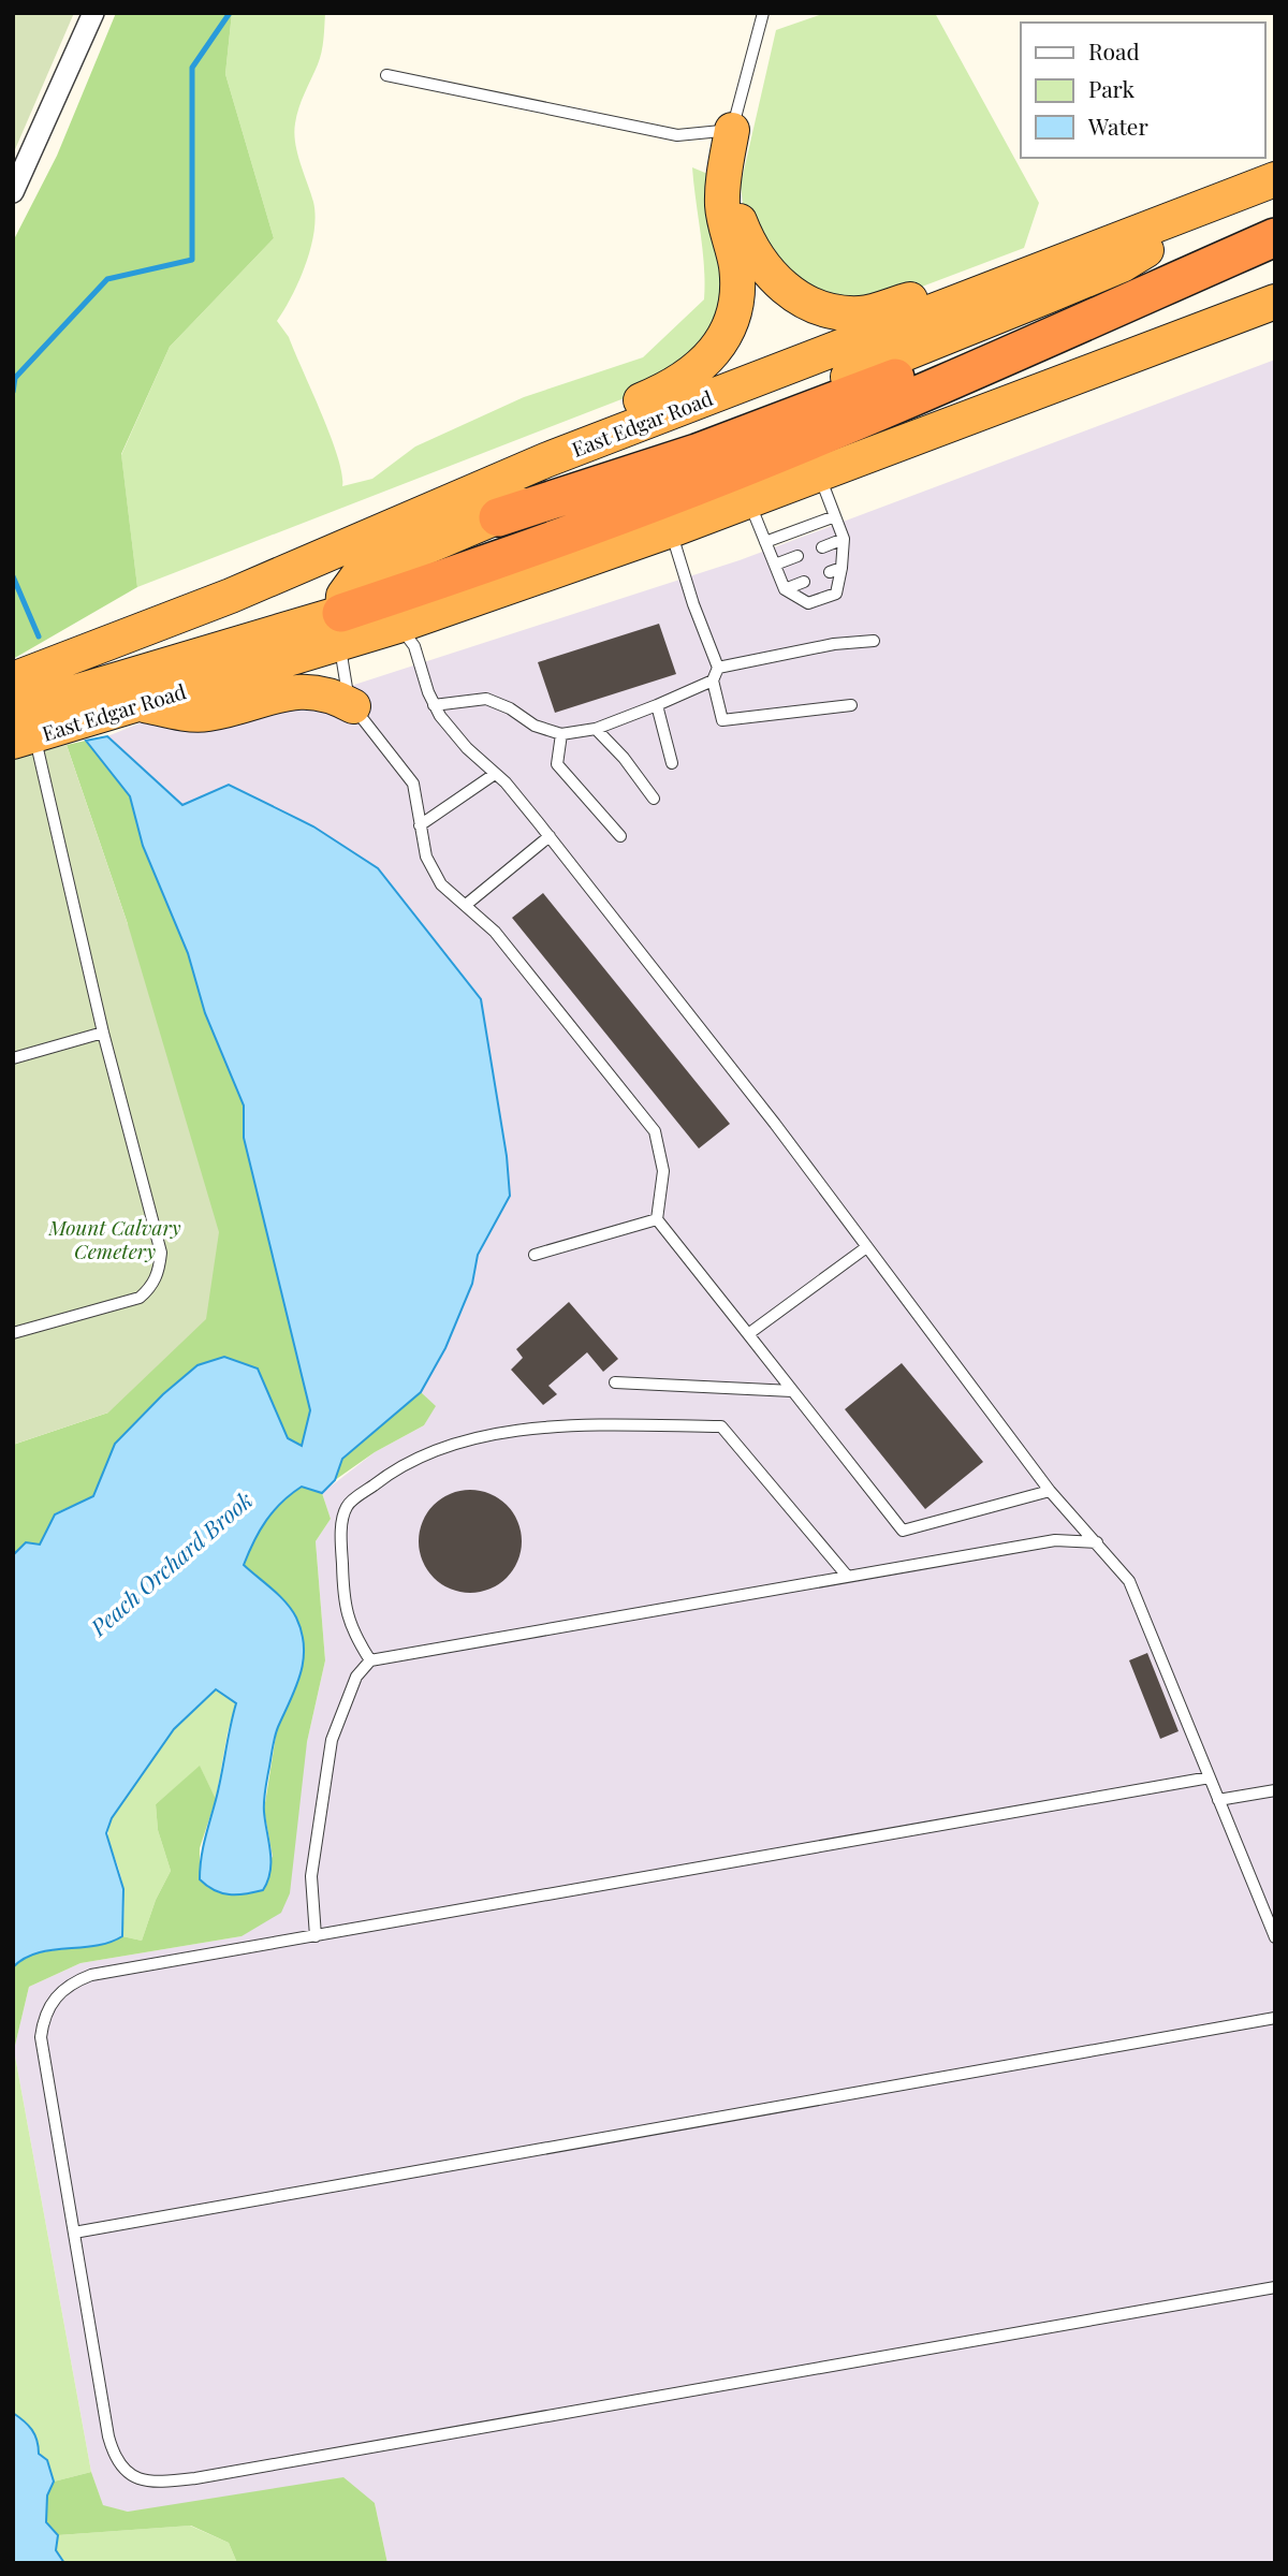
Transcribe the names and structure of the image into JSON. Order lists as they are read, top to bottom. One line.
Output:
{"streets":{"highway":["East Edgar Road"]},"water":["Peach Orchard Brook"],"parks":["Mount Calvary Cemetery"],"legend":["Road","Park","Water"]}
